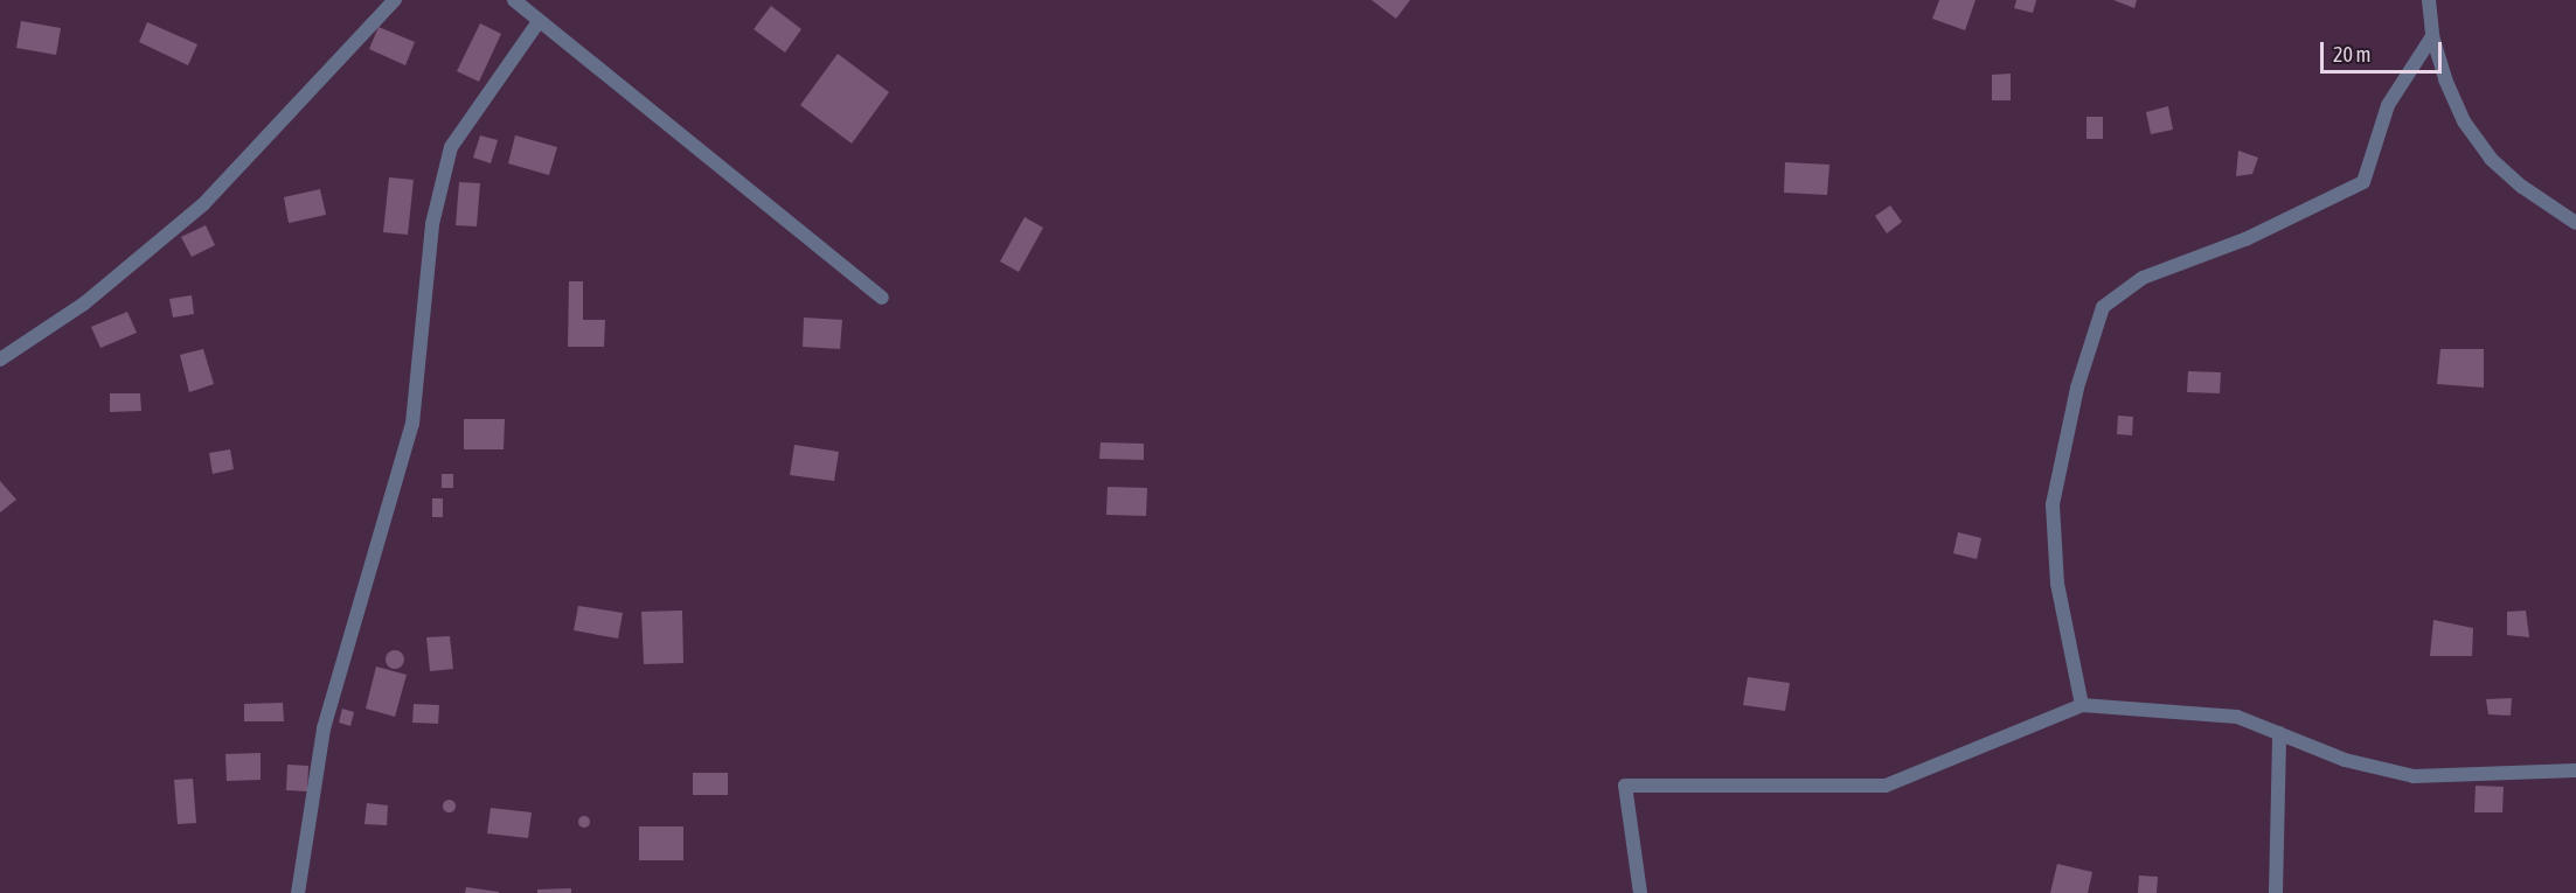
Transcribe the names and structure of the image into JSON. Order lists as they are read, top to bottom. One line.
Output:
{"scale_bar":"20 m"}
